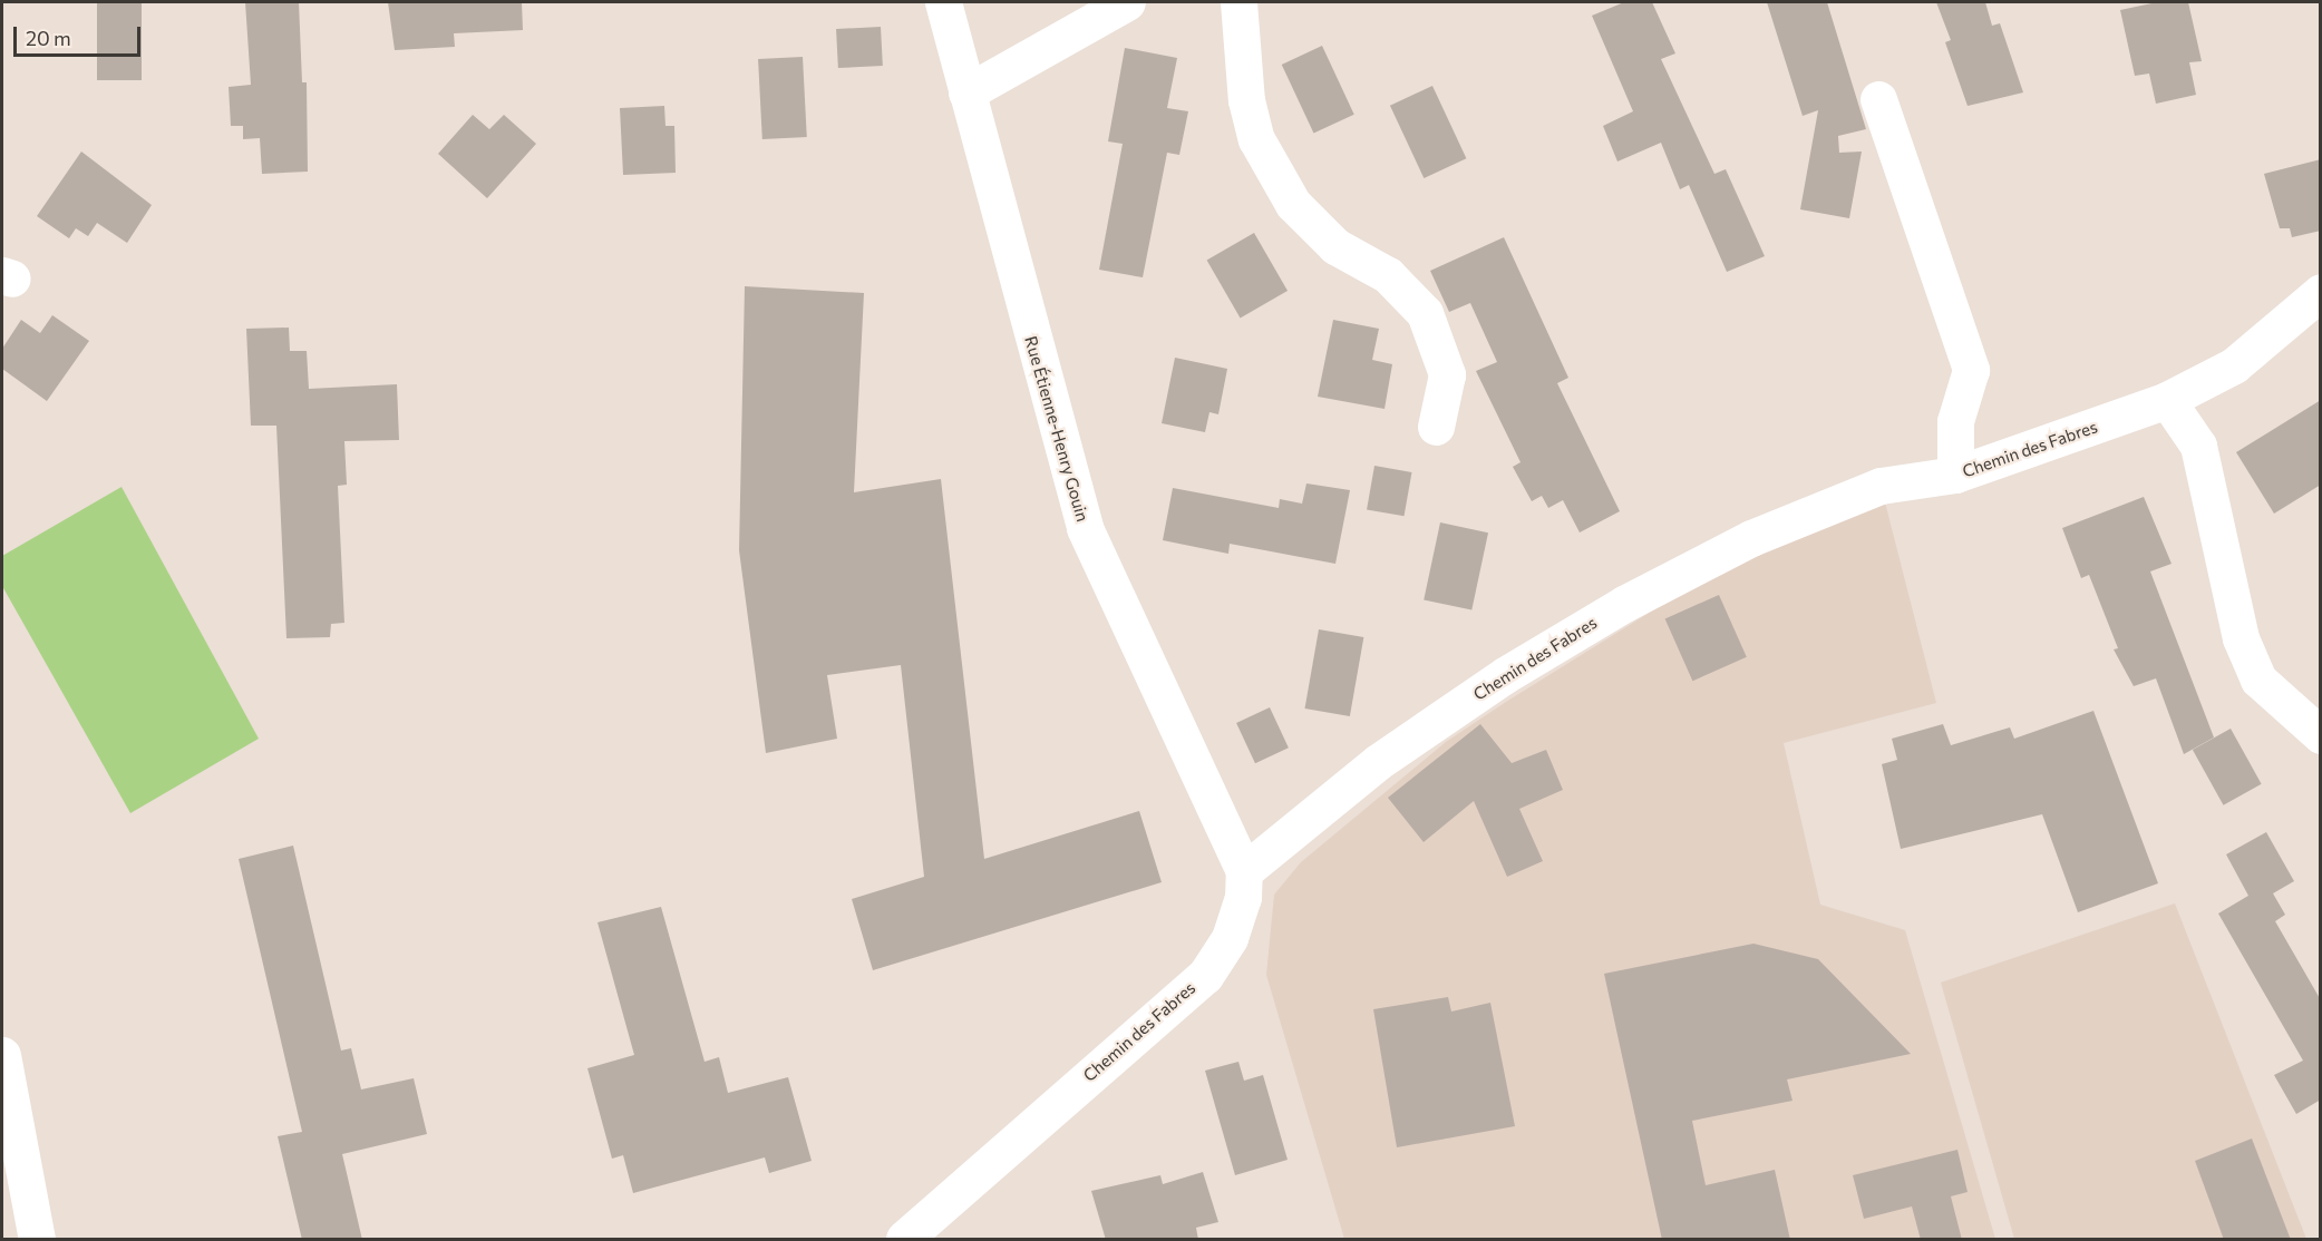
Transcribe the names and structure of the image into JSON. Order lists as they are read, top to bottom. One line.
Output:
{"streets":{"street":["Rue Étienne-Henry Gouin","Chemin des Fabres"]},"crossings":[["Rue Étienne-Henry Gouin","Chemin des Fabres"]],"scale_bar":"20 m"}
